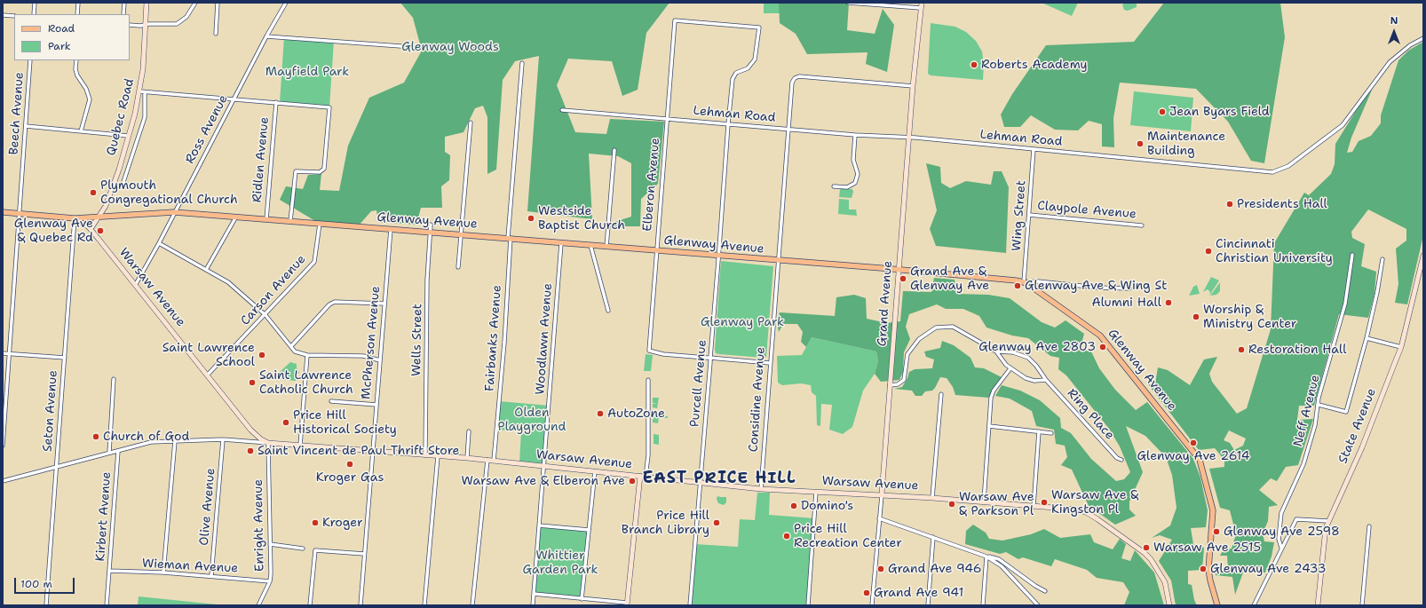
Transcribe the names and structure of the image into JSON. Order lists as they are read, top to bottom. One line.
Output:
{"streets":{"main road":["Quebec Road","Glenway Avenue","Warsaw Avenue","Grand Avenue","State Avenue"],"street":["Beech Avenue","Lehman Road","Ross Avenue","Ridlen Avenue","Elberon Avenue","Claypole Avenue","Wing Street","Carson Avenue","Fairbanks Avenue","Woodlawn Avenue","Wells Street","McPherson Avenue","Purcell Avenue","Considine Avenue","Seton Avenue","Neff Avenue","Ring Place","Olive Avenue","Kirbert Avenue","Enright Avenue","Wieman Avenue"]},"crossings":[["Beech Avenue","Glenway Avenue"],["Lehman Road","Elberon Avenue"],["Lehman Road","Wing Street"],["Lehman Road","Grand Avenue"],["Lehman Road","Purcell Avenue"],["Lehman Road","Considine Avenue"],["Quebec Road","Glenway Avenue"],["Quebec Road","Warsaw Avenue"],["Ross Avenue","Glenway Avenue"],["Ross Avenue","Warsaw Avenue"],["Ridlen Avenue","Glenway Avenue"],["Elberon Avenue","Glenway Avenue"],["Elberon Avenue","Purcell Avenue"],["Claypole Avenue","Wing Street"],["Wing Street","Glenway Avenue"],["Glenway Avenue","Warsaw Avenue"],["Glenway Avenue","Carson Avenue"],["Glenway Avenue","Grand Avenue"],["Glenway Avenue","Fairbanks Avenue"],["Glenway Avenue","Woodlawn Avenue"],["Glenway Avenue","Wells Street"],["Glenway Avenue","McPherson Avenue"],["Glenway Avenue","Purcell Avenue"],["Glenway Avenue","Considine Avenue"],["Glenway Avenue","Seton Avenue"],["Warsaw Avenue","Carson Avenue"],["Warsaw Avenue","Grand Avenue"],["Warsaw Avenue","Fairbanks Avenue"],["Warsaw Avenue","Woodlawn Avenue"],["Warsaw Avenue","Wells Street"],["Warsaw Avenue","McPherson Avenue"],["Warsaw Avenue","Purcell Avenue"],["Warsaw Avenue","Considine Avenue"],["Warsaw Avenue","Seton Avenue"],["Warsaw Avenue","Enright Avenue"],["Grand Avenue","Considine Avenue"],["Grand Avenue","Ring Place"],["Olive Avenue","Wieman Avenue"],["Kirbert Avenue","Wieman Avenue"],["Enright Avenue","Wieman Avenue"]],"districts":["EAST PRICE HILL"],"parks":["Glenway Woods","Mayfield Park","Glenway Park","Olden Playground","Whittier Garden Park"],"places":["Roberts Academy","Jean Byars Field","Maintenance Building","Plymouth Congregational Church","Presidents Hall","Westside Baptist Church","Glenway Ave & Quebec Rd","Cincinnati Christian University","Grand Ave & Glenway Ave","Glenway Ave & Wing St","Alumni Hall","Worship & Ministry Center","Glenway Ave 2803","Restoration Hall","Saint Lawrence School","Saint Lawrence Catholic Church","AutoZone","Price Hill Historical Society","Church of God","Glenway Ave 2614","Saint Vincent de Paul Thrift Store","Kroger Gas","Warsaw Ave & Elberon Ave","Warsaw Ave & Kingston Pl","Warsaw Ave & Parkson Pl","Domino's","Kroger","Price Hill Branch Library","Glenway Ave 2598","Price Hill Recreation Center","Warsaw Ave 2515","Grand Ave 946","Glenway Ave 2433","Grand Ave 941"],"legend":["Road","Park"],"scale_bar":"100 m","north":"top"}
